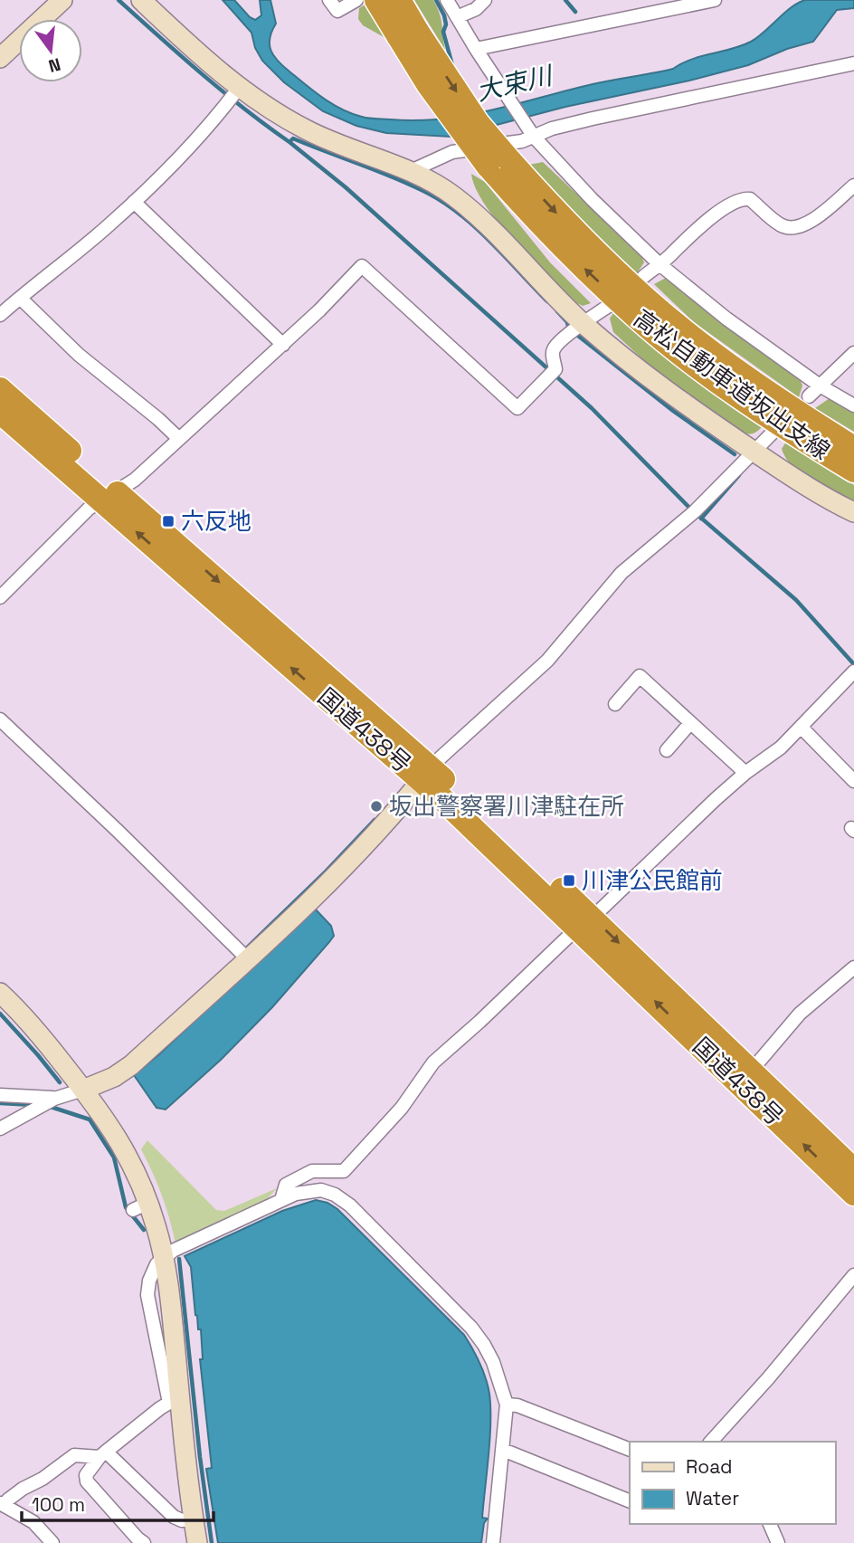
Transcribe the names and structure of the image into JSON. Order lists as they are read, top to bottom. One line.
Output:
{"streets":{"highway":["高松自動車道坂出支線","国道438号"]},"water":["大束川"],"places":{"transit":["六反地","川津公民館前"],"other":["坂出警察署川津駐在所"]},"legend":["Road","Water"],"scale_bar":"100 m","north":"bottom"}
